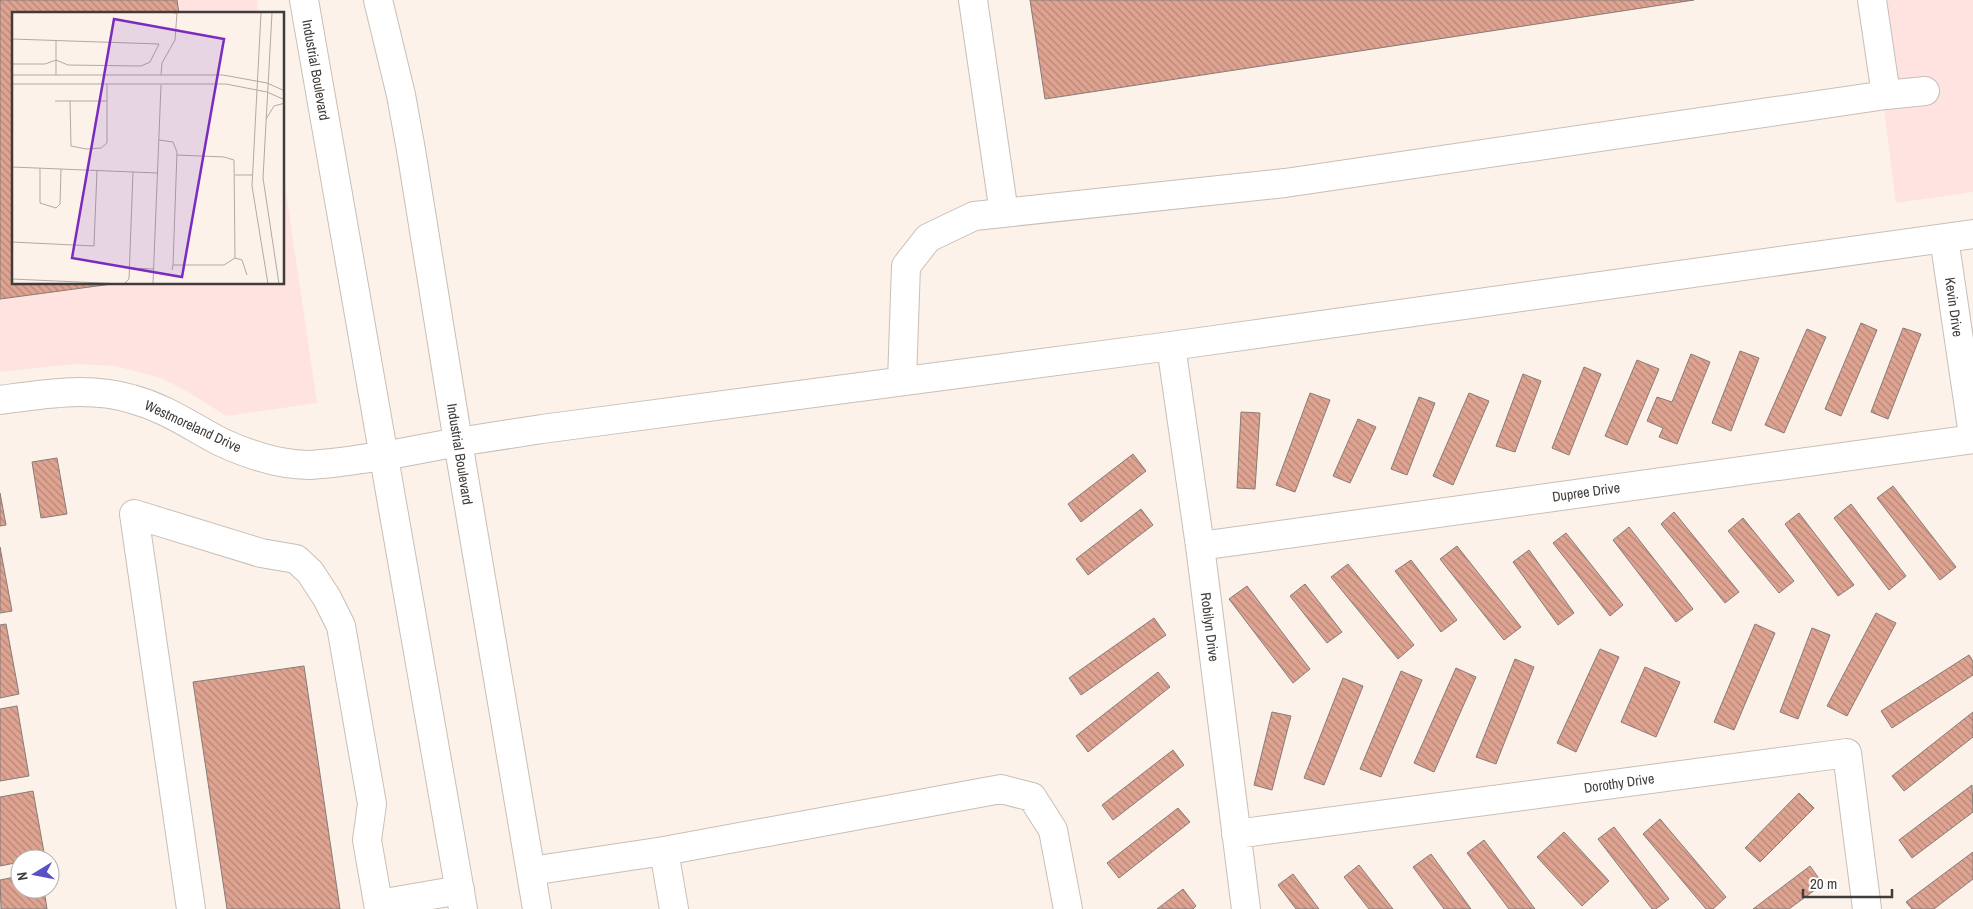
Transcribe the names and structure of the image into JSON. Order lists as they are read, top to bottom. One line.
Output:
{"streets":{"street":["Industrial Boulevard","Kevin Drive","Westmoreland Drive","Dupree Drive","Robilyn Drive","Dorothy Drive"]},"crossings":[["Industrial Boulevard","Westmoreland Drive"],["Kevin Drive","Westmoreland Drive"],["Kevin Drive","Dupree Drive"],["Westmoreland Drive","Robilyn Drive"],["Dupree Drive","Robilyn Drive"],["Robilyn Drive","Dorothy Drive"]],"scale_bar":"20 m","north":"left"}
